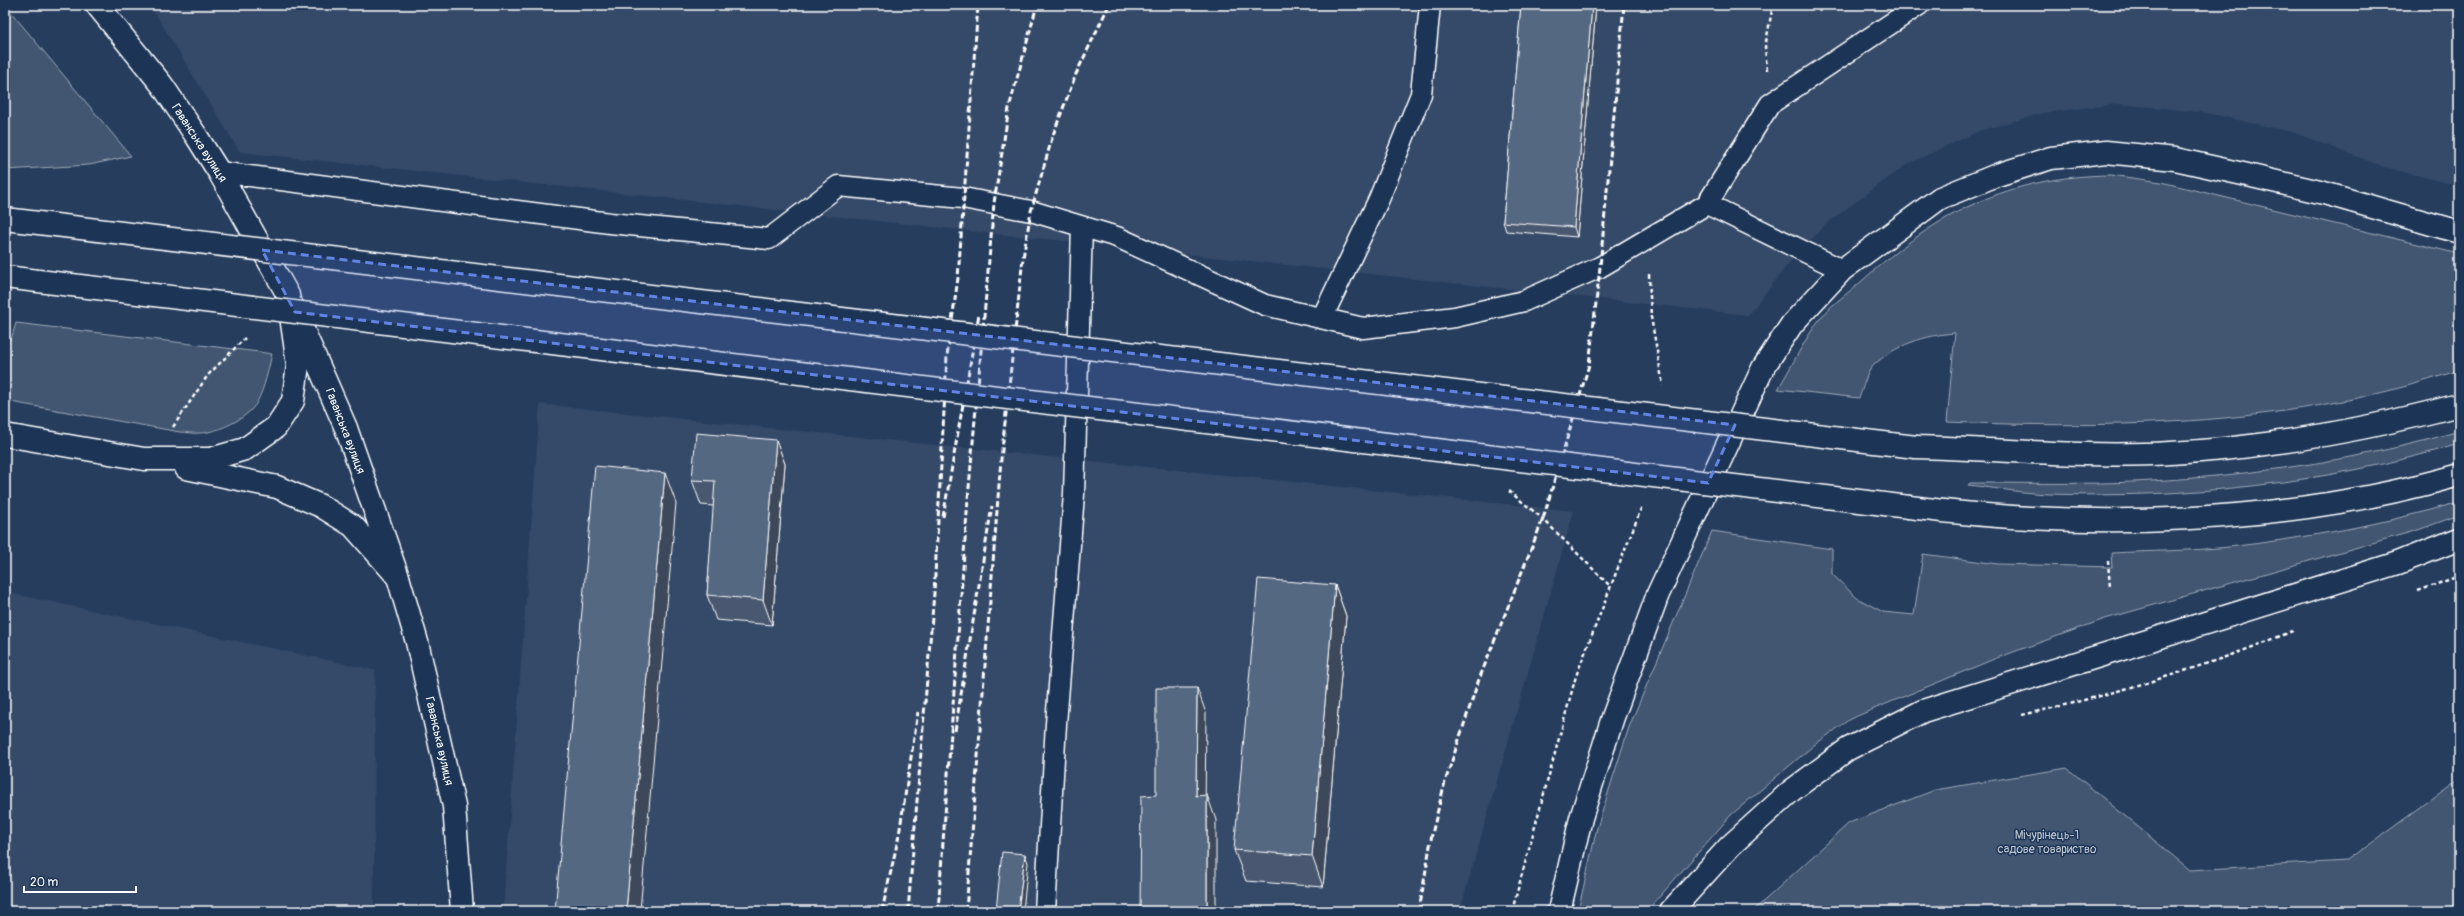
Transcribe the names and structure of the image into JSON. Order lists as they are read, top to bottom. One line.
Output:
{"streets":{"main road":["Гаванська вулиця"]},"parks":["Мічурінець-1 садове товариство"],"scale_bar":"20 m"}
